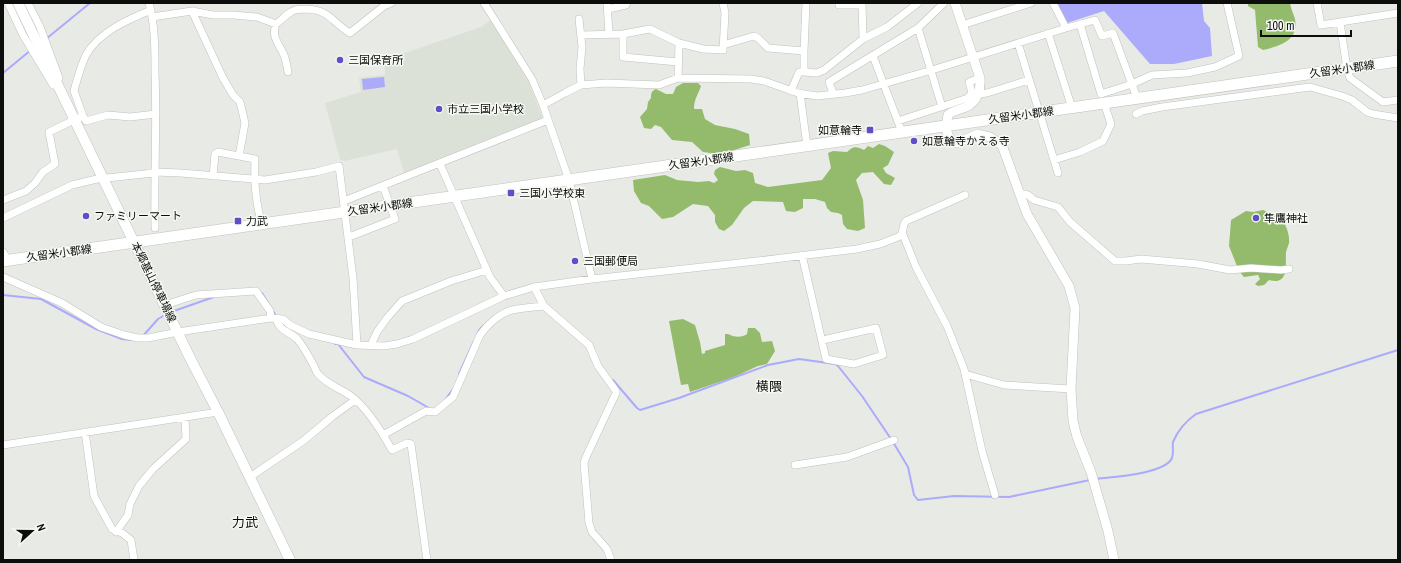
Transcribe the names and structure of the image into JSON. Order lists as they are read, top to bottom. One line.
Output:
{"streets":{"main road":["久留米小郡線","本郷基山停車場線"]},"crossings":[["久留米小郡線","本郷基山停車場線"]],"districts":["横隈","力武"],"places":{"other":["三国保育所","市立三国小学校","如意輪寺かえる寺","ファミリーマート","隼鷹神社","三国郵便局"],"transit":["如意輪寺","三国小学校東","力武"]},"scale_bar":"100 m","north":"right"}
